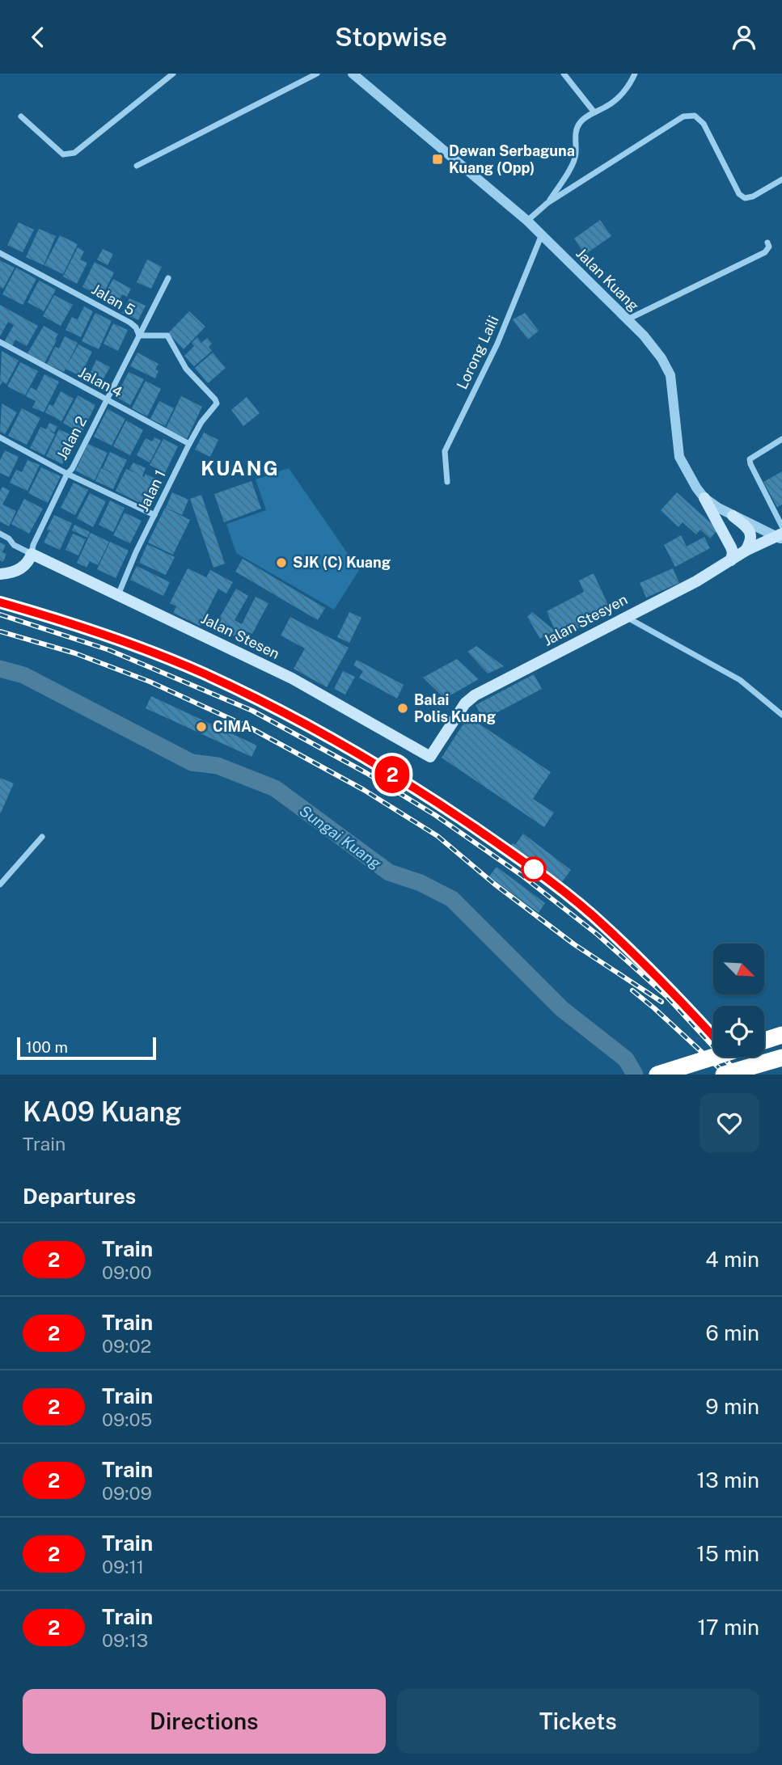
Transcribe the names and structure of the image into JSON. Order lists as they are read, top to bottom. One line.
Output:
{"streets":{"main road":["Jalan Stesyen","Jalan Stesen"],"street":["Jalan Kuang","Jalan 5","Lorong Laili","Jalan 4","Jalan 2","Jalan 1"]},"crossings":[["Jalan Kuang","Lorong Laili"],["Jalan Kuang","Jalan Stesyen"],["Jalan 5","Jalan 2"],["Jalan 5","Jalan 1"],["Jalan 4","Jalan 2"],["Jalan 4","Jalan 1"],["Jalan 2","Jalan Stesen"],["Jalan 1","Jalan Stesen"],["Jalan Stesyen","Jalan Stesen"]],"districts":["KUANG"],"water":["Sungai Kuang"],"places":{"transit":["Dewan Serbaguna Kuang (Opp)"],"other":["SJK (C) Kuang","Balai Polis Kuang","CIMA"]},"scale_bar":"100 m","north":"bottom right","page":{"header":"Stopwise","on_map":"2","scale":"100 m","heading":[["KA09 Kuang","Train"],"Departures"],"list":[{"mark":"2","name":"Train","note":"09:00","value":"4 min"},{"mark":"2","name":"Train","note":"09:02","value":"6 min"},{"mark":"2","name":"Train","note":"09:05","value":"9 min"},{"mark":"2","name":"Train","note":"09:09","value":"13 min"},{"mark":"2","name":"Train","note":"09:11","value":"15 min"},{"mark":"2","name":"Train","note":"09:13","value":"17 min"}],"buttons":["Directions","Tickets"]}}
